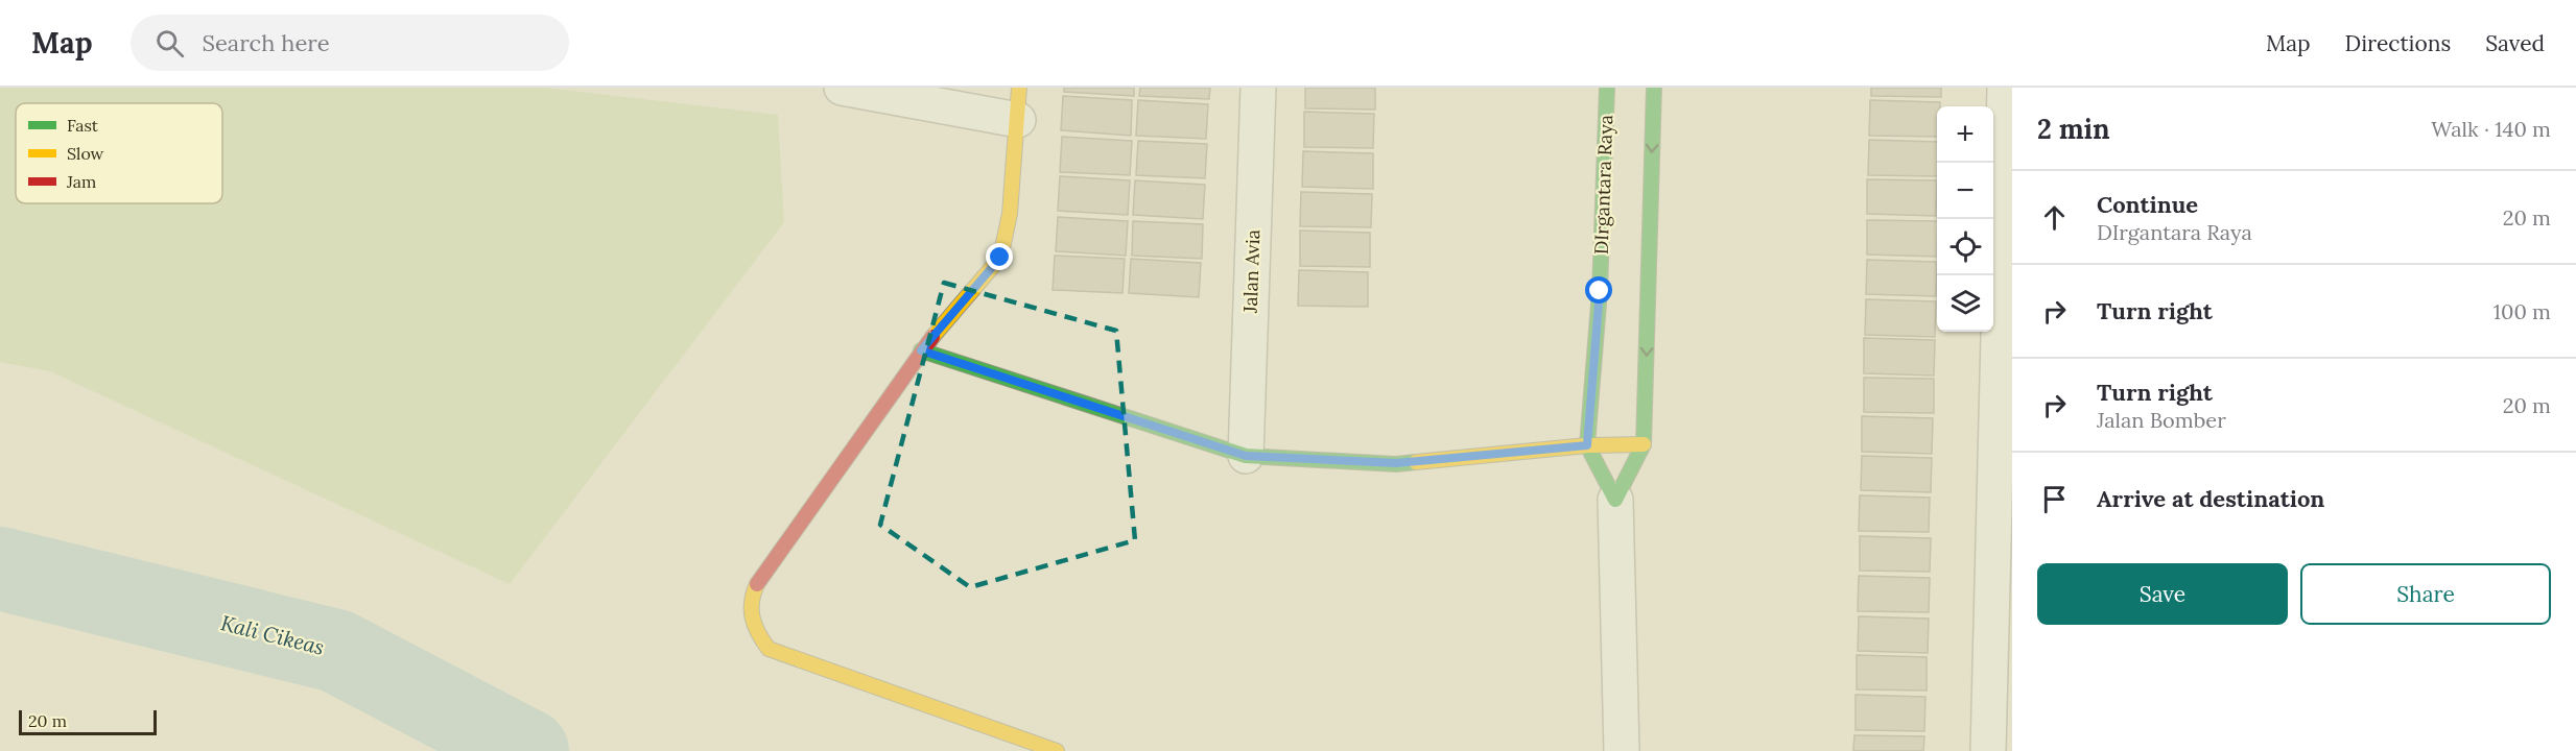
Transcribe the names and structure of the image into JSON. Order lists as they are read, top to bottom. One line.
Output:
{"streets":{"street":["DIrgantara Raya","Jalan Avia"]},"water":["Kali Cikeas"],"legend":["Fast","Slow","Jam"],"scale_bar":"20 m","page":{"header":"Map","search":"Search here","nav":["Map","Directions","Saved"],"heading":["2 min","Walk · 140 m"],"map_buttons":["+","−"],"list":[["Continue","DIrgantara Raya","20 m"],["Turn right","100 m"],["Turn right","Jalan Bomber","20 m"],"Arrive at destination"],"buttons":["Save","Share"],"scale":"20 m"}}
